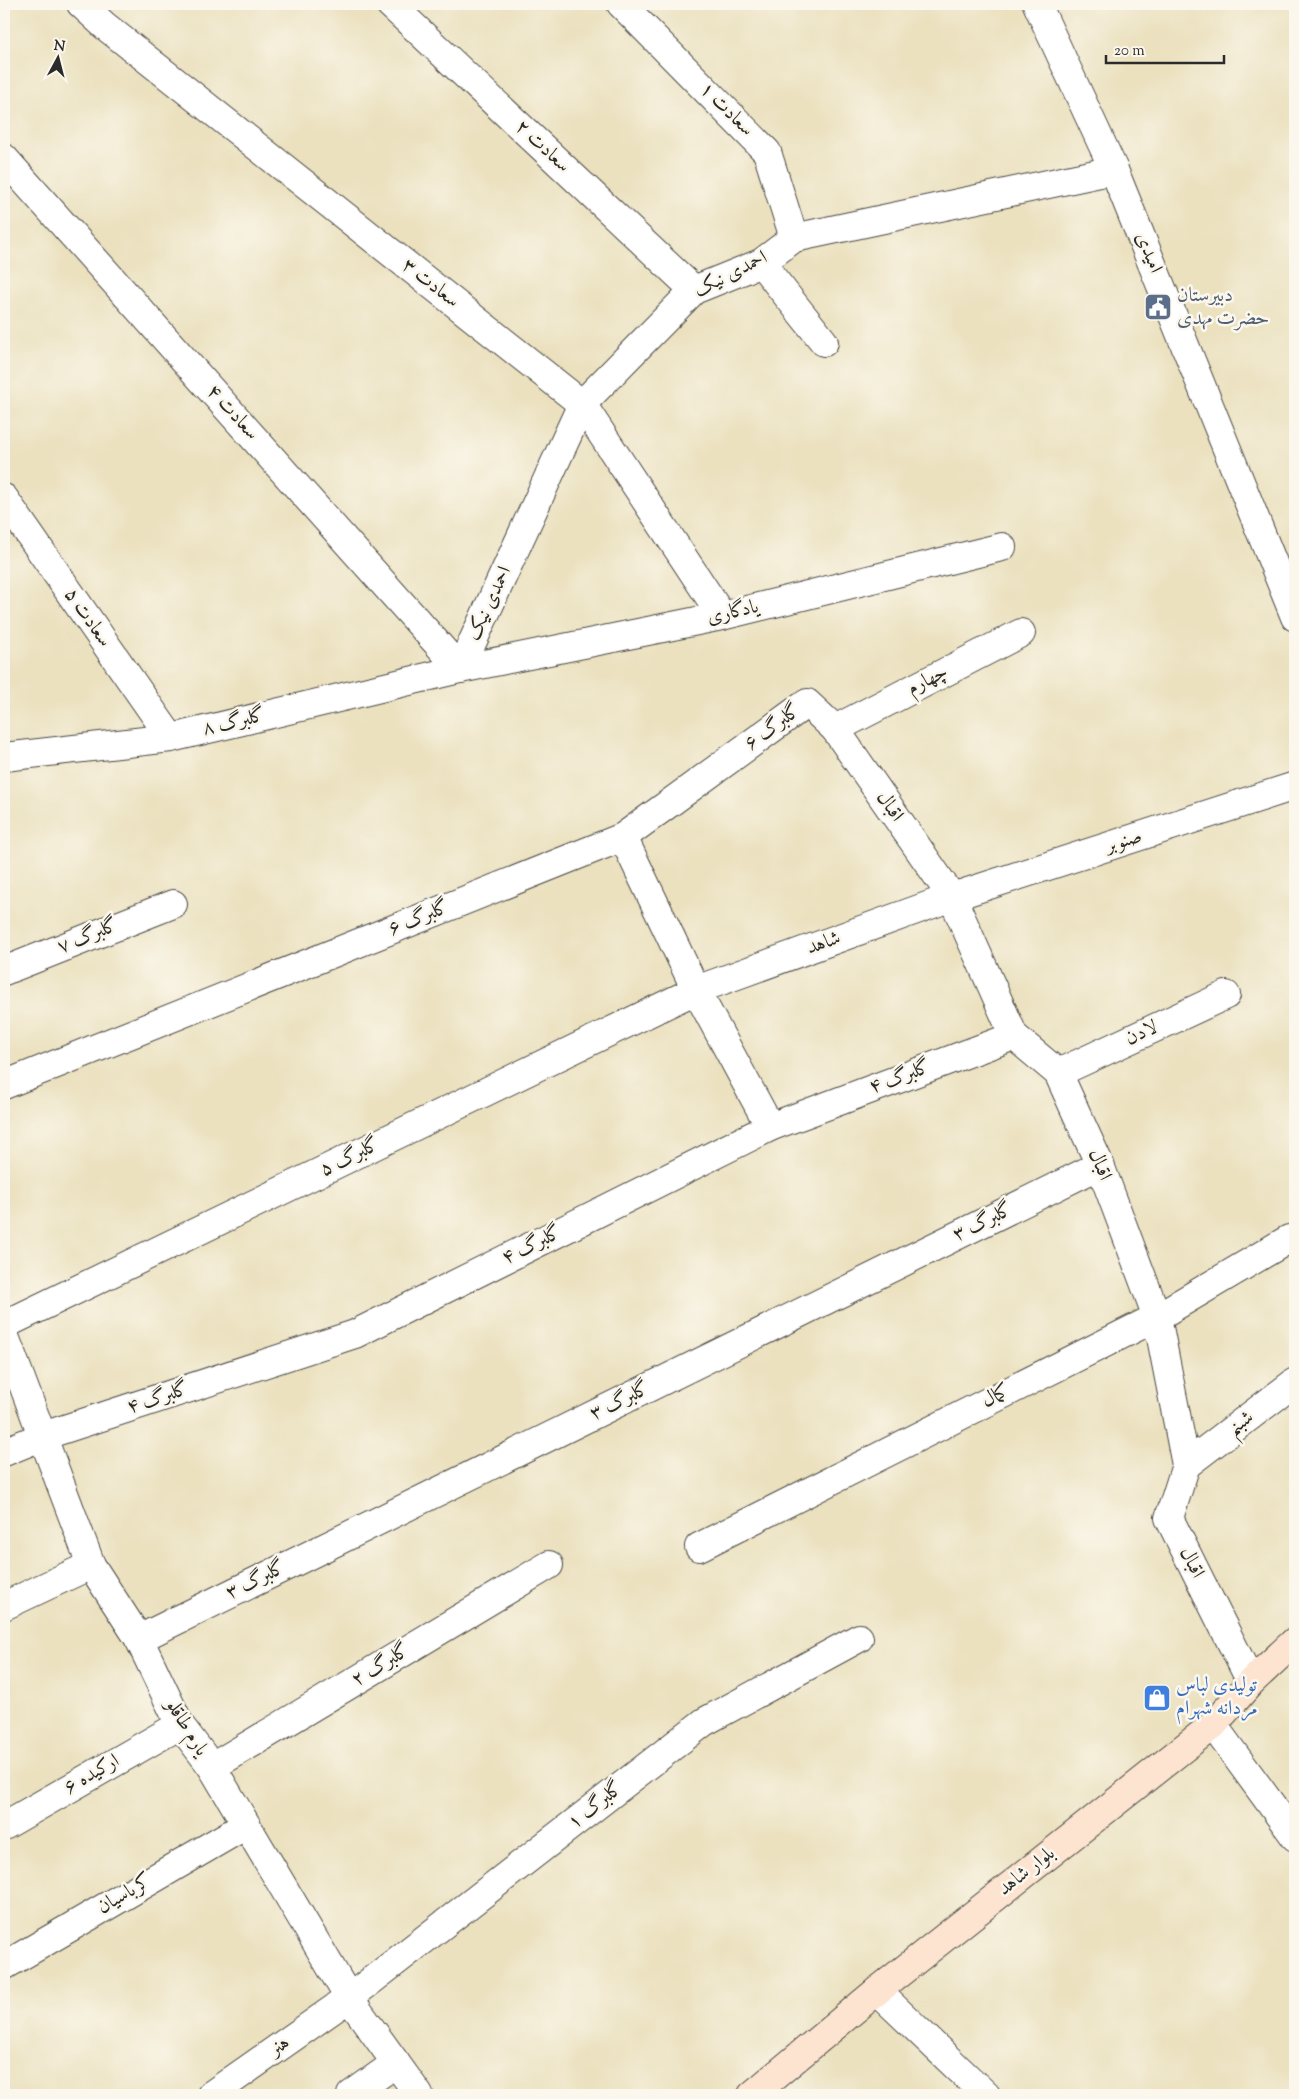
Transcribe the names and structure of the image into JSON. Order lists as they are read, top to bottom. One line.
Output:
{"streets":{"main road":["بلوار شاهد"],"street":["سعادت ۱","سعادت ۲","امیدی","احمدی نیک","سعادت ۳","سعادت ۴","یادگاری","سعادت ۵","چهارم","گلبرگ ۸","گلبرگ ۶","اقبال","صنوبر","گلبرگ ۷","شاهد","لادن","گلبرگ ۴","گلبرگ ۵","گلبرگ ۳","کمال","شبنم","گلبرگ ۲","یارم طاقلو","ارکیده ۶","گلبرگ ۱","کرباسیان","هنر"]},"crossings":[["سعادت ۱","احمدی نیک"],["سعادت ۲","احمدی نیک"],["امیدی","احمدی نیک"],["احمدی نیک","سعادت ۳"],["احمدی نیک","سعادت ۴"],["احمدی نیک","یادگاری"],["احمدی نیک","گلبرگ ۸"],["سعادت ۳","یادگاری"],["سعادت ۴","یادگاری"],["سعادت ۴","گلبرگ ۸"],["یادگاری","گلبرگ ۸"],["سعادت ۵","گلبرگ ۸"],["چهارم","اقبال"],["گلبرگ ۶","اقبال"],["اقبال","صنوبر"],["اقبال","شاهد"],["اقبال","لادن"],["اقبال","گلبرگ ۴"],["اقبال","گلبرگ ۳"],["اقبال","کمال"],["اقبال","شبنم"],["اقبال","بلوار شاهد"],["صنوبر","شاهد"],["شاهد","گلبرگ ۵"],["گلبرگ ۴","یارم طاقلو"],["گلبرگ ۳","یارم طاقلو"],["گلبرگ ۲","یارم طاقلو"],["یارم طاقلو","ارکیده ۶"],["یارم طاقلو","گلبرگ ۱"],["یارم طاقلو","کرباسیان"],["یارم طاقلو","هنر"],["گلبرگ ۱","هنر"]],"places":{"public building":["دبیرستان حضرت مهدی"],"shop":["تولیدی لباس مردانه شهرام"]},"scale_bar":"20 m","north":"top"}
